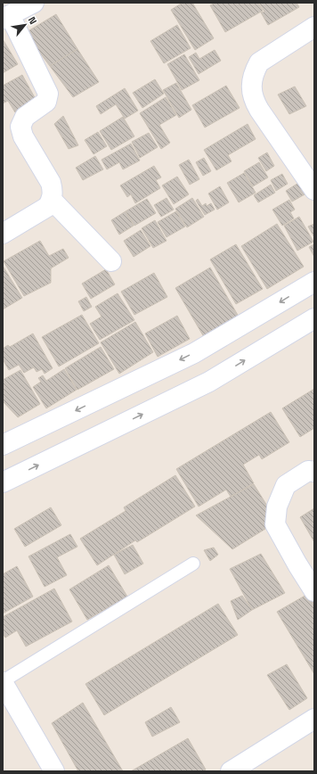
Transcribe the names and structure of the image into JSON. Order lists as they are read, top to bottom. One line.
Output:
{"north":"top right"}
